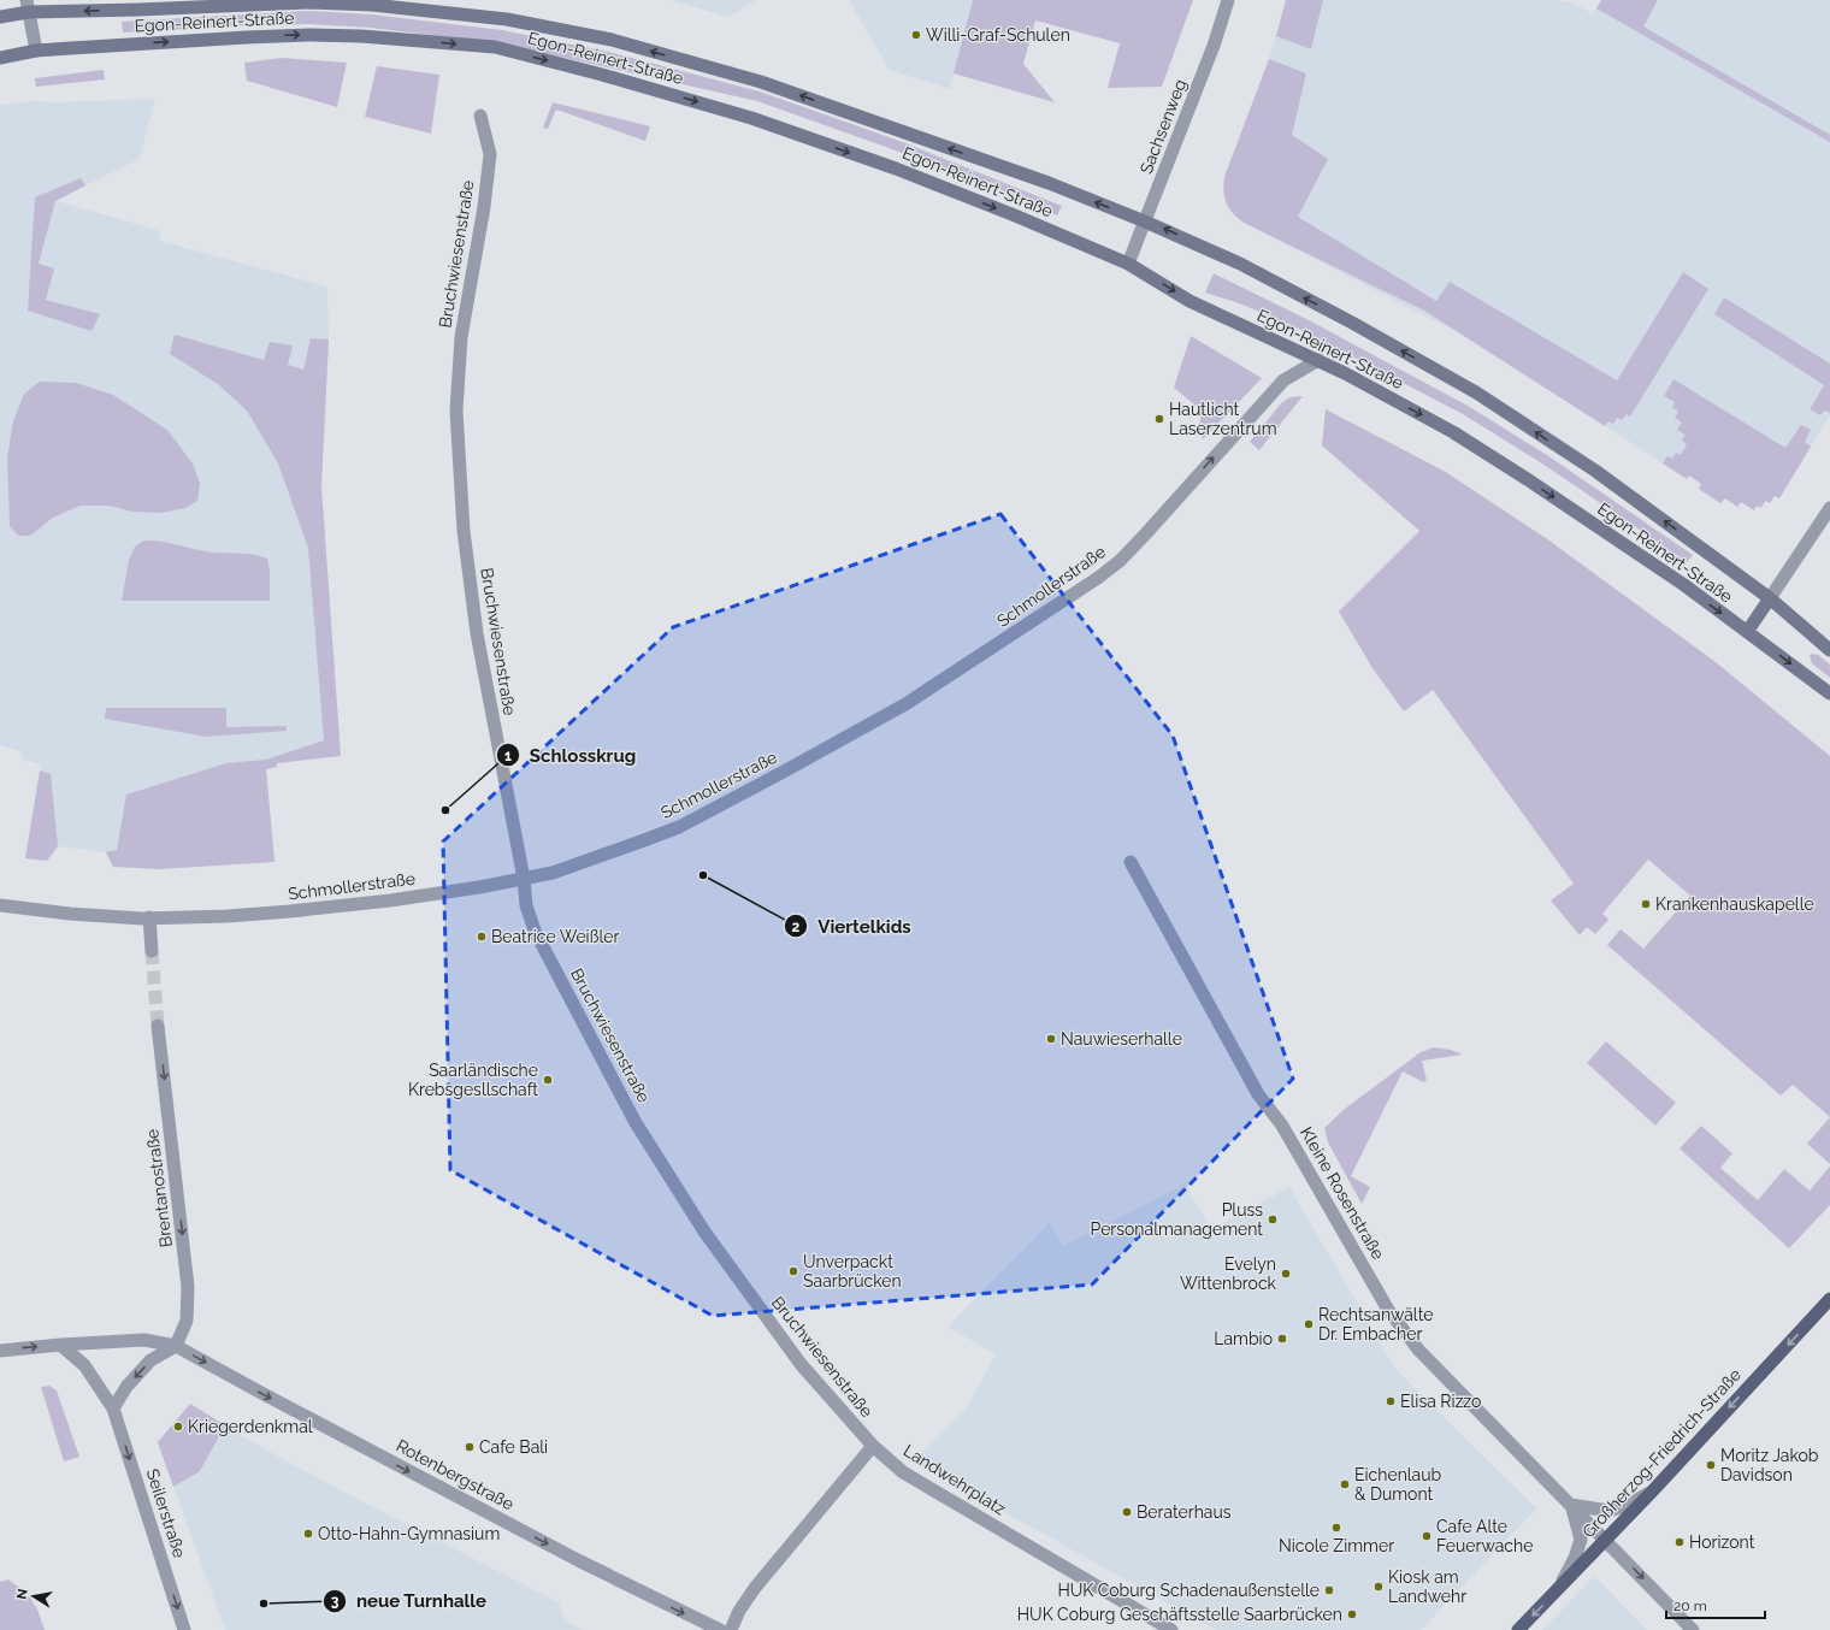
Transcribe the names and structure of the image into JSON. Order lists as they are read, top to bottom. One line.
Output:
{"streets":{"main road":["Egon-Reinert-Straße","Großherzog-Friedrich-Straße"],"street":["Sachsenweg","Bruchwiesenstraße","Schmollerstraße","Brentanostraße","Kleine Rosenstraße","Rotenbergstraße","Landwehrplatz","Seilerstraße"]},"crossings":[["Egon-Reinert-Straße","Sachsenweg"],["Egon-Reinert-Straße","Schmollerstraße"],["Bruchwiesenstraße","Schmollerstraße"],["Bruchwiesenstraße","Landwehrplatz"],["Brentanostraße","Rotenbergstraße"],["Kleine Rosenstraße","Großherzog-Friedrich-Straße"]],"one_way":["Schmollerstraße","Brentanostraße","Großherzog-Friedrich-Straße","Rotenbergstraße","Seilerstraße"],"places":["Willi-Graf-Schulen","Hautlicht Laserzentrum","Schlosskrug","Viertelkids","Krankenhauskapelle","Beatrice Weißler","Nauwieserhalle","Saarländische Krebsgesllschaft","Pluss Personalmanagement","Unverpackt Saarbrücken","Evelyn Wittenbrock","Rechtsanwälte Dr. Embacher","Lambio","Elisa Rizzo","Kriegerdenkmal","Cafe Bali","Moritz Jakob Davidson","Eichenlaub & Dumont","Beraterhaus","Nicole Zimmer","Otto-Hahn-Gymnasium","Cafe Alte Feuerwache","Horizont","Kiosk am Landwehr","HUK Coburg Schadenaußenstelle","neue Turnhalle","HUK Coburg Geschäftsstelle Saarbrücken"],"scale_bar":"20 m","north":"left"}
